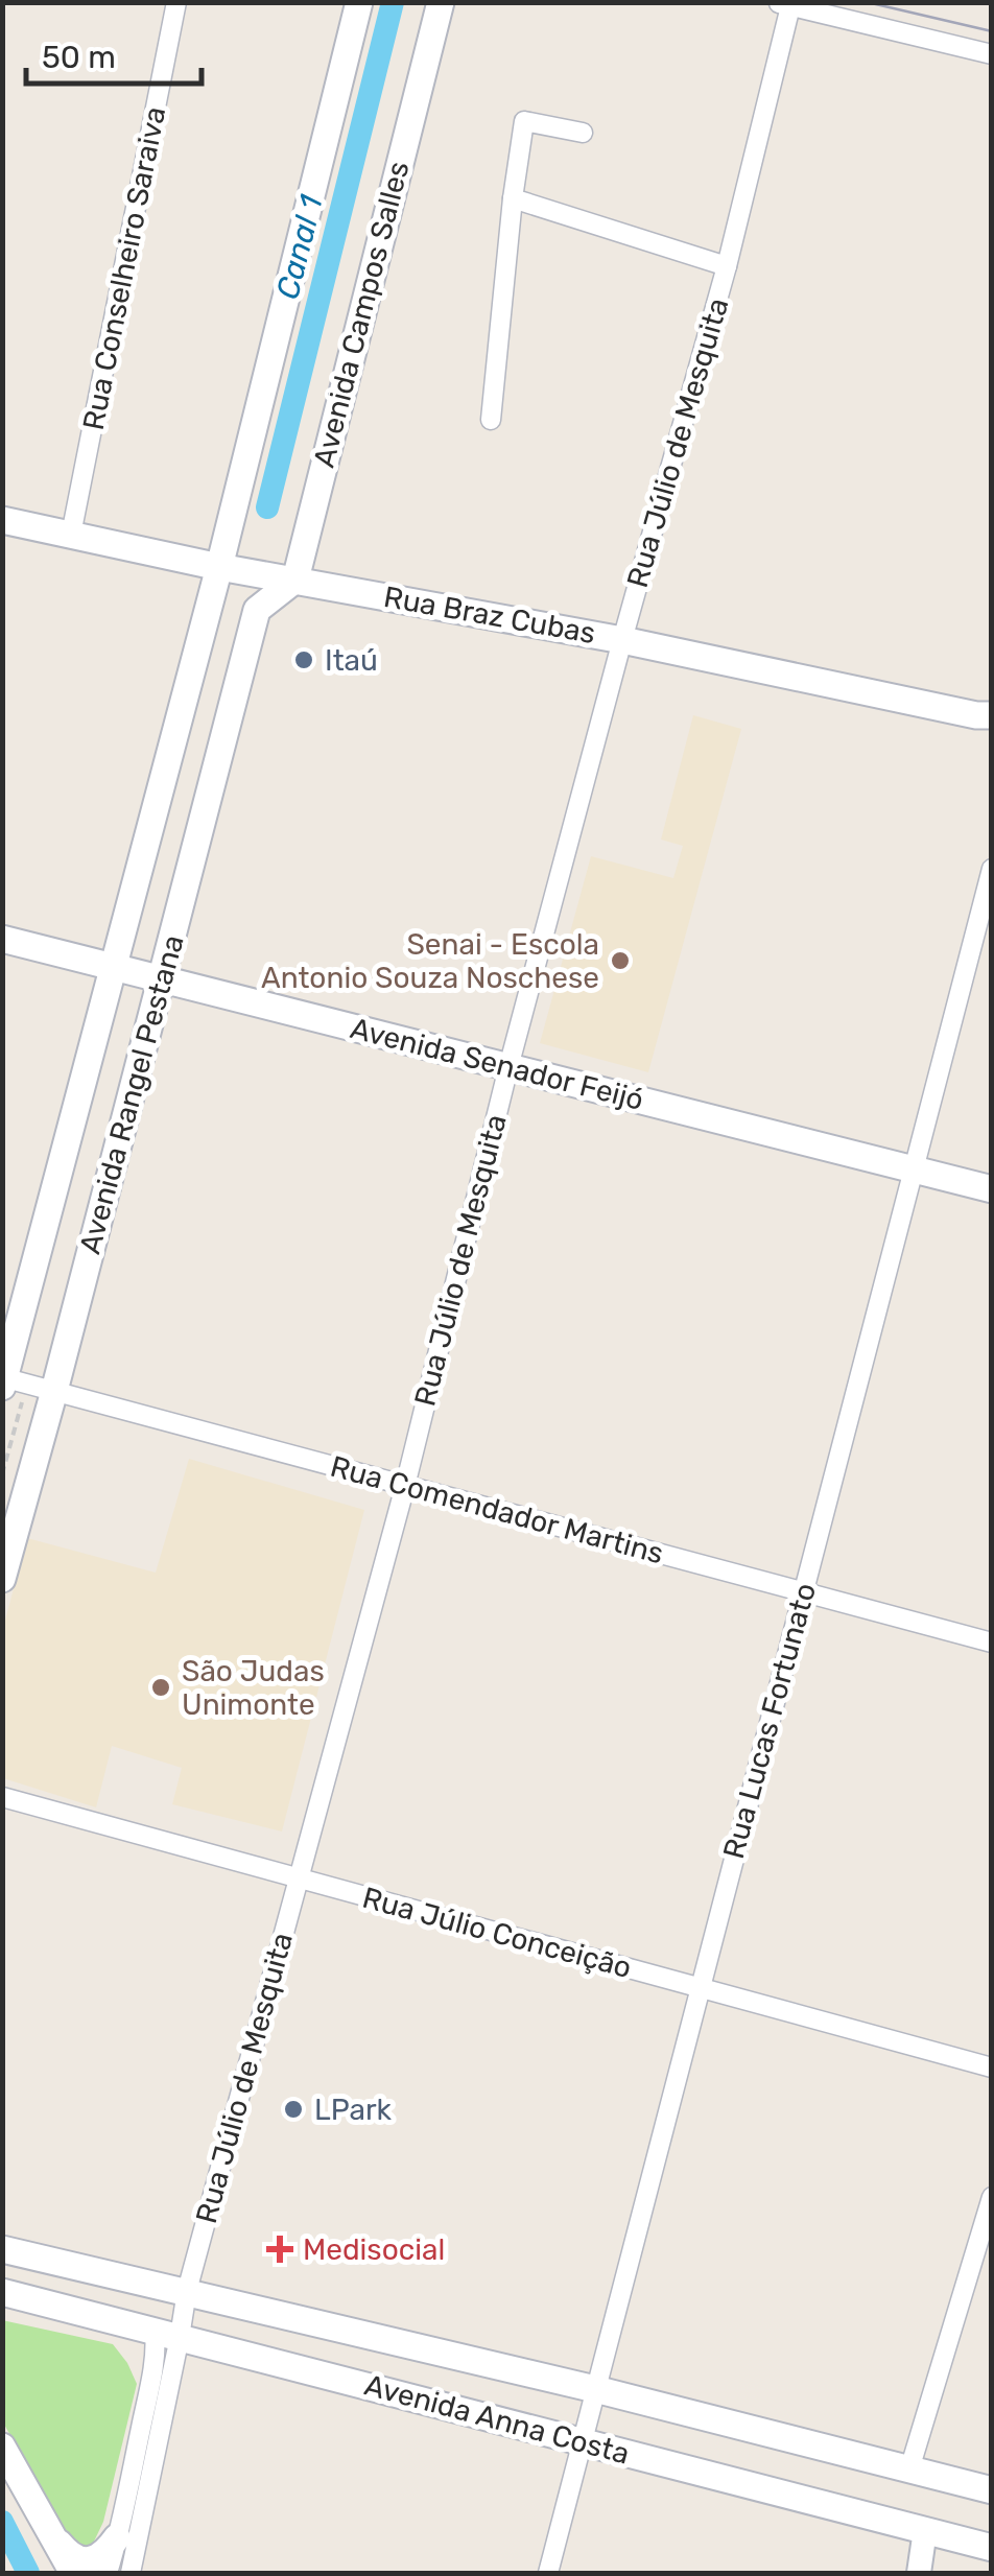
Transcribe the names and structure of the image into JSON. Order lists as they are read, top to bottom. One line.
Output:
{"streets":{"main road":["Avenida Campos Salles","Rua Braz Cubas","Avenida Senador Feijó","Avenida Rangel Pestana","Avenida Anna Costa"],"street":["Rua Conselheiro Saraiva","Rua Júlio de Mesquita","Rua Comendador Martins","Rua Lucas Fortunato","Rua Júlio Conceição"]},"crossings":[["Rua Conselheiro Saraiva","Rua Braz Cubas"],["Avenida Campos Salles","Rua Braz Cubas"],["Avenida Campos Salles","Avenida Rangel Pestana"],["Rua Júlio de Mesquita","Rua Braz Cubas"],["Rua Júlio de Mesquita","Avenida Senador Feijó"],["Rua Júlio de Mesquita","Rua Comendador Martins"],["Rua Júlio de Mesquita","Rua Júlio Conceição"],["Rua Júlio de Mesquita","Avenida Anna Costa"],["Rua Braz Cubas","Avenida Rangel Pestana"],["Avenida Senador Feijó","Avenida Rangel Pestana"],["Avenida Senador Feijó","Rua Lucas Fortunato"],["Avenida Rangel Pestana","Rua Comendador Martins"],["Rua Comendador Martins","Rua Lucas Fortunato"],["Rua Lucas Fortunato","Rua Júlio Conceição"],["Rua Lucas Fortunato","Avenida Anna Costa"]],"water":["Canal 1"],"places":{"other":["Itaú","Senai - Escola Antonio Souza Noschese","São Judas Unimonte","LPark"],"health":["Medisocial"]},"scale_bar":"50 m"}
